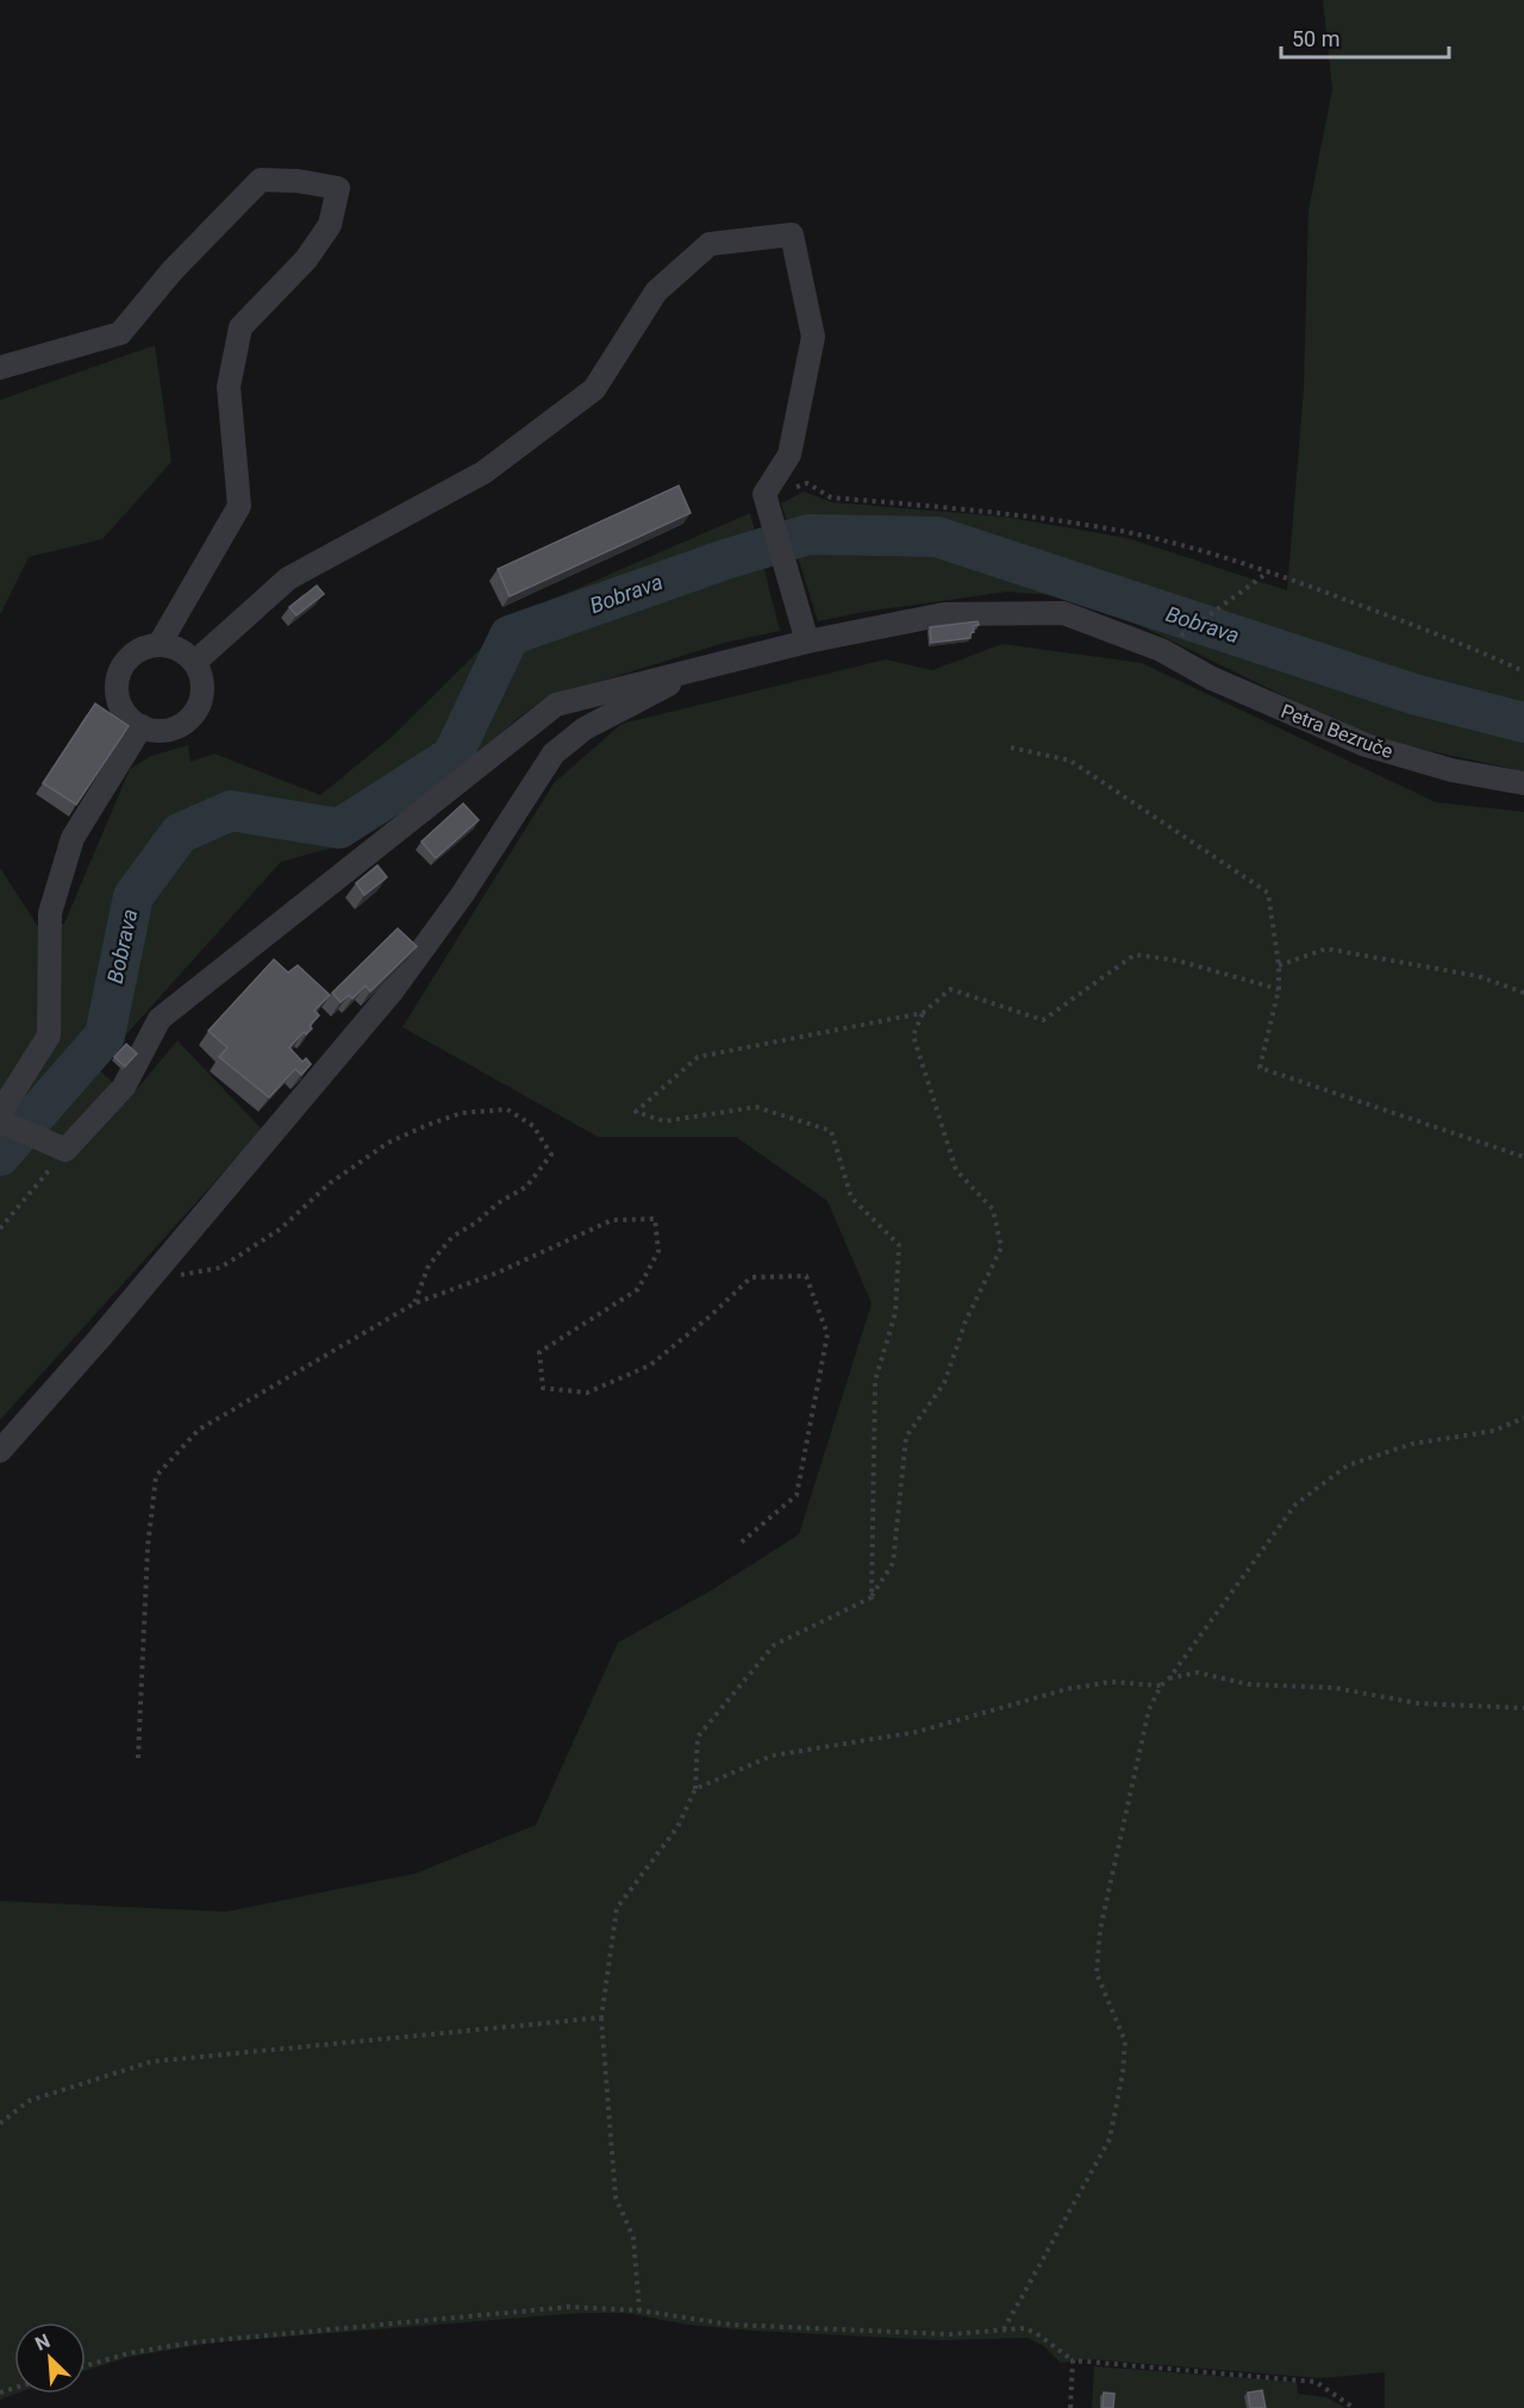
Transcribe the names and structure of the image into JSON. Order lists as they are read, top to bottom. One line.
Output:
{"streets":{"street":["Petra Bezruče"]},"water":["Bobrava"],"scale_bar":"50 m","north":"top left"}
